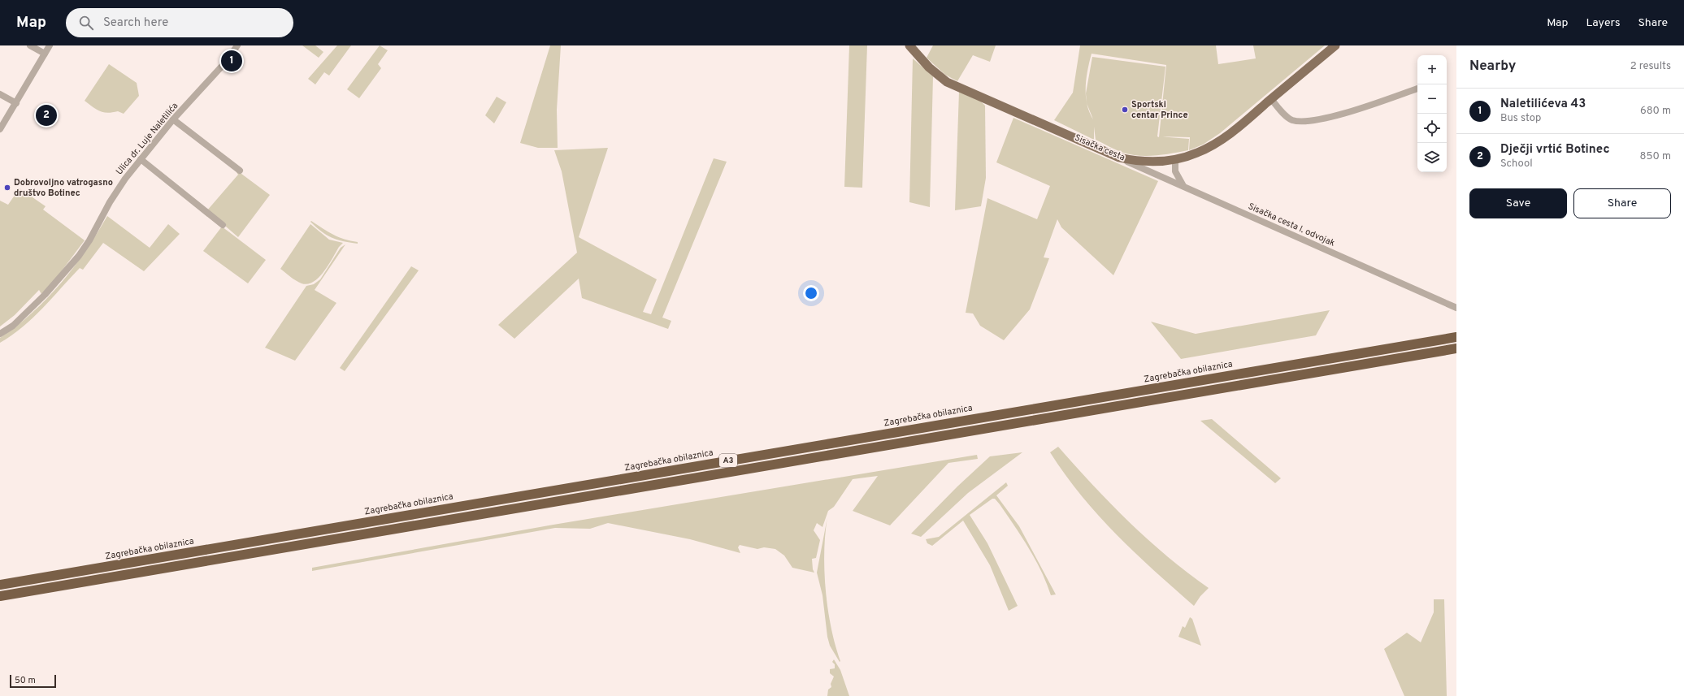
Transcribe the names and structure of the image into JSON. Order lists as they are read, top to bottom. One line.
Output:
{"streets":{"highway":["Zagrebačka obilaznica","A3"],"main road":["Sisačka cesta"],"street":["Ulica dr. Luje Naletilića","Sisačka cesta I. odvojak"]},"crossings":[["Sisačka cesta","Sisačka cesta I. odvojak"]],"places":["Sportski centar Prince","Dobrovoljno vatrogasno društvo Botinec"],"scale_bar":"50 m","page":{"header":"Map","search":"Search here","nav":["Map","Layers","Share"],"heading":["Nearby","2 results"],"pins":["1","2"],"map_buttons":["+","−"],"list":[{"mark":"1","name":"Naletilićeva 43","note":"Bus stop","value":"680 m"},{"mark":"2","name":"Dječji vrtić Botinec","note":"School","value":"850 m"}],"buttons":["Save","Share"],"scale":"50 m"}}
